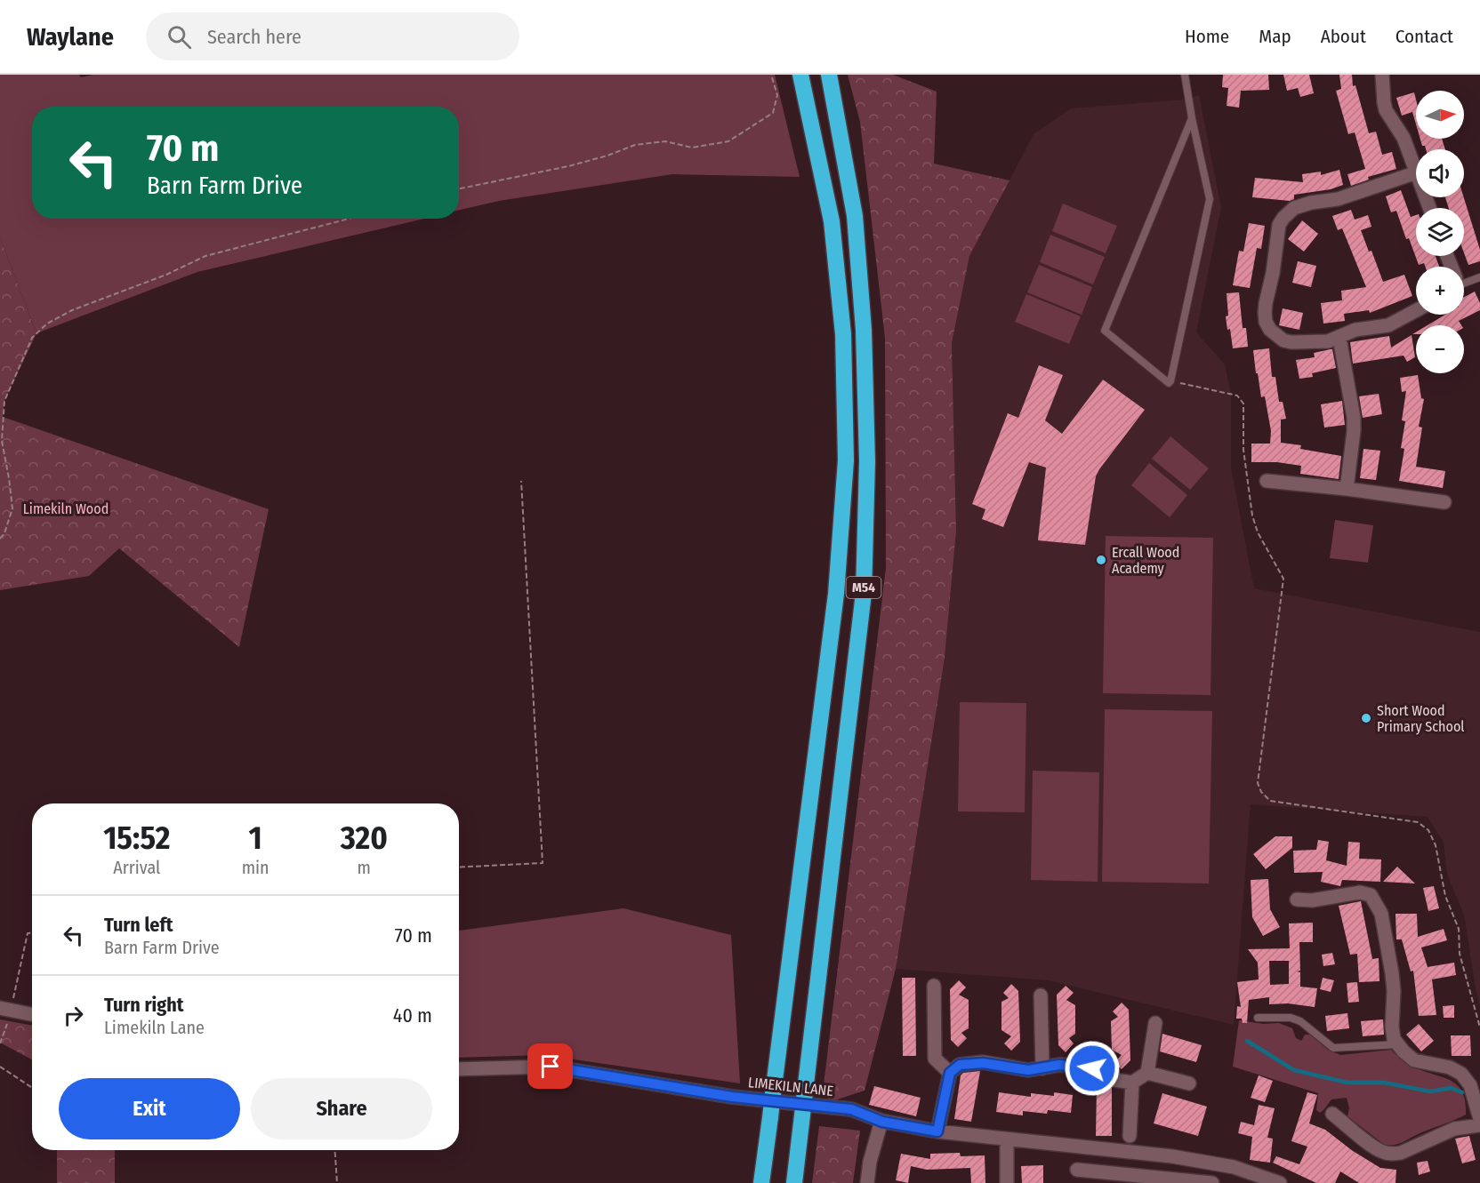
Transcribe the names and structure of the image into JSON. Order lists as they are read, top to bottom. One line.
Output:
{"streets":{"highway":["M54"],"street":["LIMEKILN LANE"]},"parks":["Limekiln Wood"],"places":["Ercall Wood Academy","Short Wood Primary School"],"north":"right","page":{"header":"Waylane","search":"Search here","nav":["Home","Map","About","Contact"],"map_buttons":["+","−"],"turn":["70 m","Barn Farm Drive"],"eta":["15:52","Arrival","1","min","320","m"],"list":[{"name":"Turn left","note":"Barn Farm Drive","value":"70 m"},{"name":"Turn right","note":"Limekiln Lane","value":"40 m"}],"buttons":["Exit","Share"]}}
